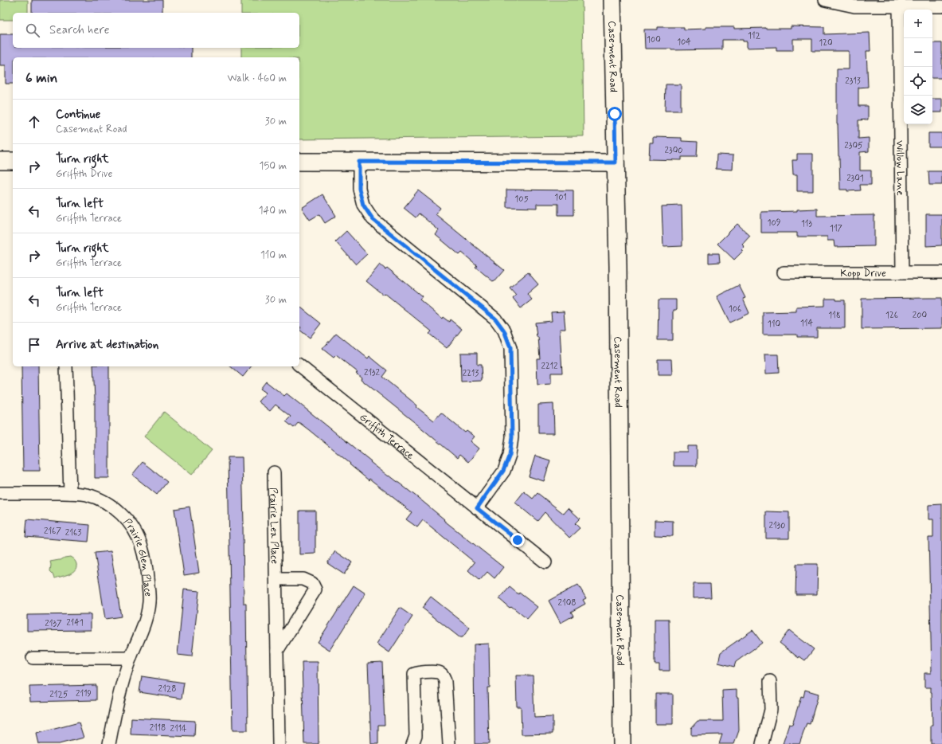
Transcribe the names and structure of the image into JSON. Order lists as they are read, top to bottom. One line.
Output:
{"streets":{"street":["Casement Road","Willow Lane","Kopp Drive","Griffith Terrace","Prairie Lea Place","Prairie Glen Place"]},"crossings":[["Willow Lane","Kopp Drive"]],"house_numbers":["112","100","104","120","2313","2305","2300","2301","101","105","109","113","117","106","118","126","200","114","110","2212","2132","2213","2130","2167","2163","2108","2141","2137","2128","2119","2125","2118","2114"],"page":{"map_buttons":["+","−"],"search":"Search here","heading":["6 min","Walk · 460 m"],"list":[["Continue","Casement Road","30 m"],["Turn right","Griffith Drive","150 m"],["Turn left","Griffith Terrace","140 m"],["Turn right","Griffith Terrace","110 m"],["Turn left","Griffith Terrace","30 m"],"Arrive at destination"]}}
